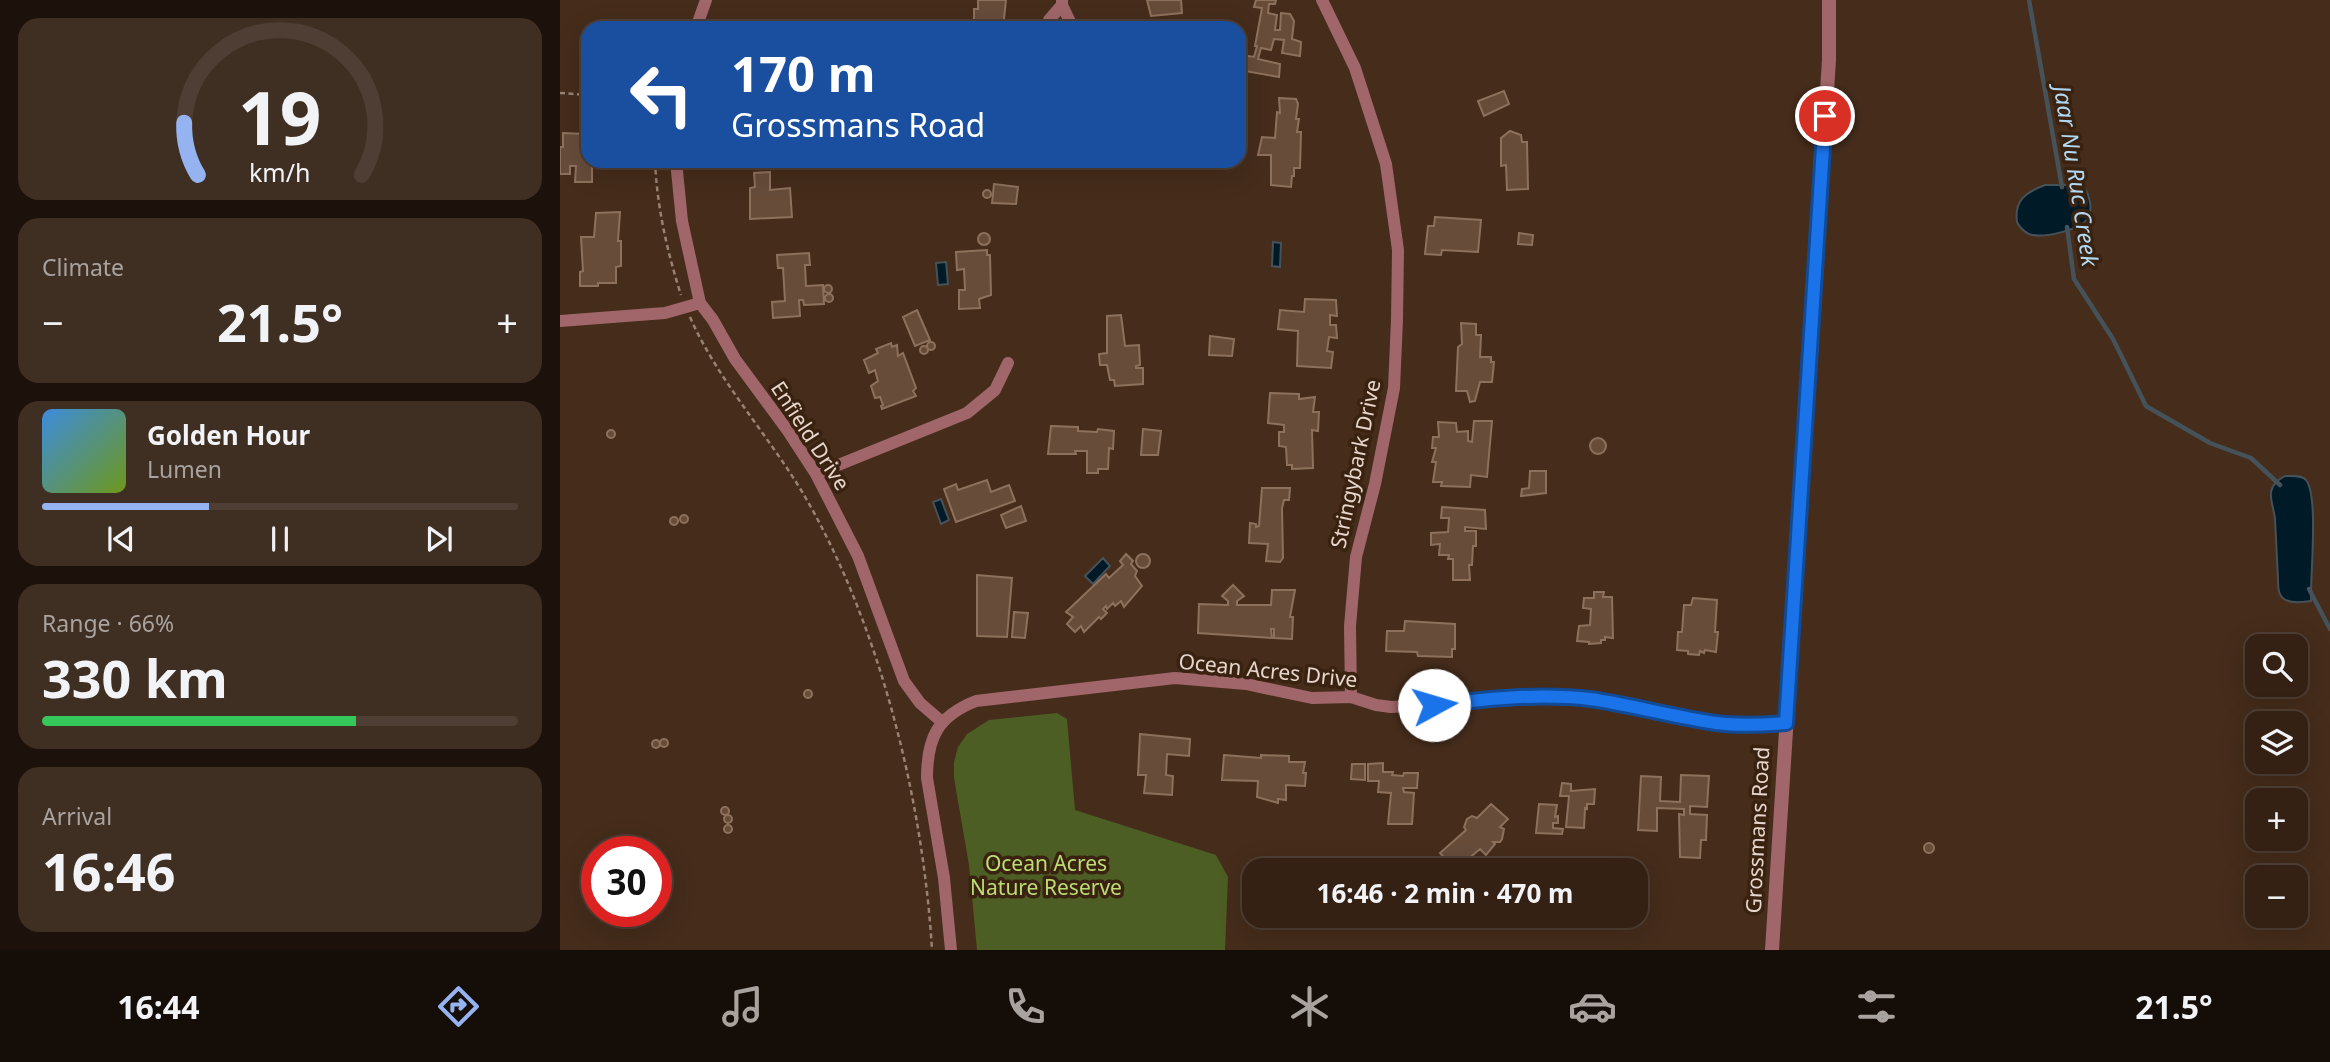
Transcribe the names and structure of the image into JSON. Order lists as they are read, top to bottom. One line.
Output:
{"streets":{"street":["Enfield Drive","Stringybark Drive","Ocean Acres Drive","Grossmans Road"]},"crossings":[["Enfield Drive","Ocean Acres Drive"],["Stringybark Drive","Ocean Acres Drive"],["Ocean Acres Drive","Grossmans Road"]],"water":["Jaar Nu Ruc Creek"],"parks":["Ocean Acres Nature Reserve"],"page":{"turn":["170 m","Grossmans Road"],"tile":["Climate",["Range · 66%","330 km"],["Arrival","16:46"]],"heat":["−","21.5°","+"],"song":["Golden Hour","Lumen"],"map_buttons":["+","−"],"limit":"30","trip":"16:46 · 2 min · 470 m","tabs":["16:44","21.5°"],"gauge":["19","km/h"]}}
